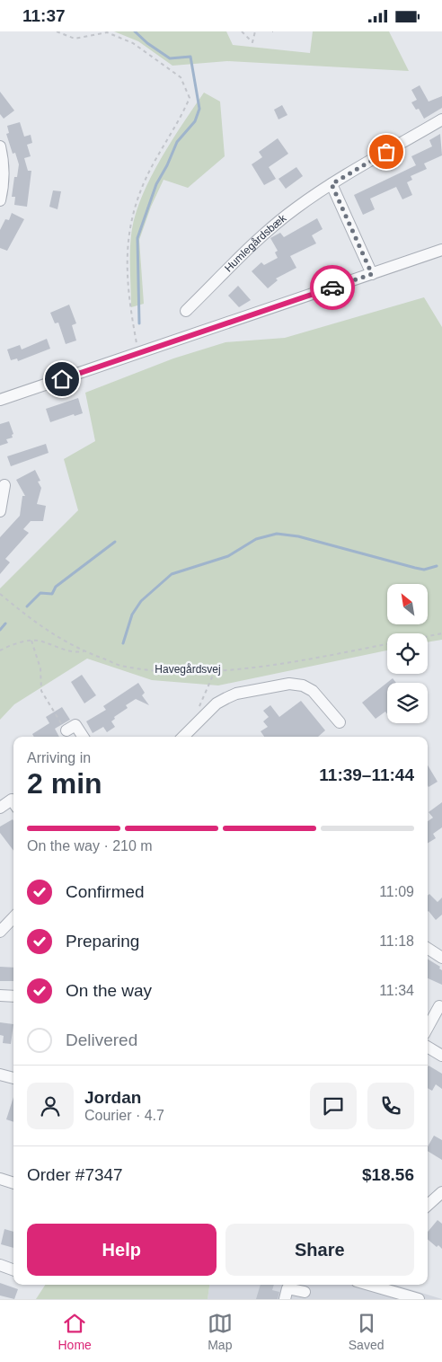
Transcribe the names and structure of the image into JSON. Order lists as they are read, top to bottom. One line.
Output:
{"streets":{"street":["Humlegårdsbæk"],"path":["Havegårdsvej"]},"north":"top left","page":{"status":"11:37","heading":["2 min","Arriving in","11:39–11:44"],"panel":["Jordan","Courier · 4.7","Order #7347","$18.56"],"bar":"On the way · 210 m","list":[["Confirmed","11:09"],["Preparing","11:18"],["On the way","11:34"],"Delivered"],"buttons":["Help","Share"],"tabs":["Home","Map","Saved"]}}
